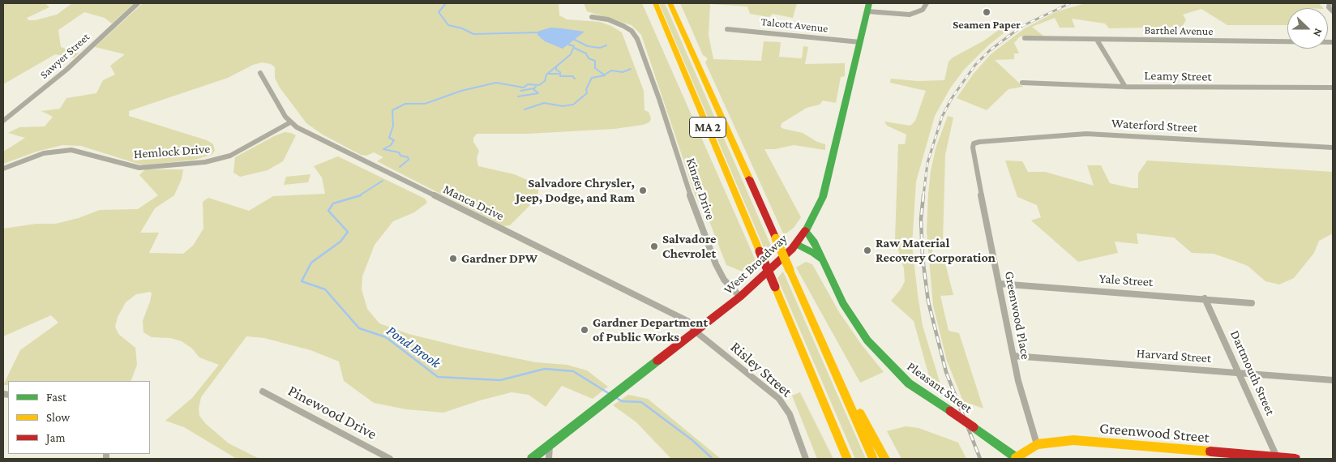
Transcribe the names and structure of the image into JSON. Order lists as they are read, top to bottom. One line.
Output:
{"streets":{"main road":["MA 2","West Broadway","Pleasant Street","Greenwood Street"],"street":["Talcott Avenue","Barthel Avenue","Sawyer Street","Leamy Street","Waterford Street","Hemlock Drive","Kinzer Drive","Manca Drive","Yale Street","Greenwood Place","Harvard Street","Risley Street","Dartmouth Street","Pinewood Drive"]},"crossings":[["Talcott Avenue","West Broadway"],["Waterford Street","Greenwood Place"],["Hemlock Drive","Manca Drive"],["Kinzer Drive","West Broadway"],["Manca Drive","West Broadway"],["Manca Drive","Risley Street"],["West Broadway","Risley Street"],["West Broadway","Pleasant Street"],["Yale Street","Greenwood Place"],["Yale Street","Dartmouth Street"],["Greenwood Place","Harvard Street"],["Greenwood Place","Greenwood Street"],["Harvard Street","Dartmouth Street"],["Dartmouth Street","Greenwood Street"],["Pleasant Street","Greenwood Street"]],"water":["Pond Brook"],"places":["Seamen Paper","Salvadore Chrysler, Jeep, Dodge, and Ram","Salvadore Chevrolet","Raw Material Recovery Corporation","Gardner DPW","Gardner Department of Public Works"],"legend":["Fast","Slow","Jam"],"north":"right"}
